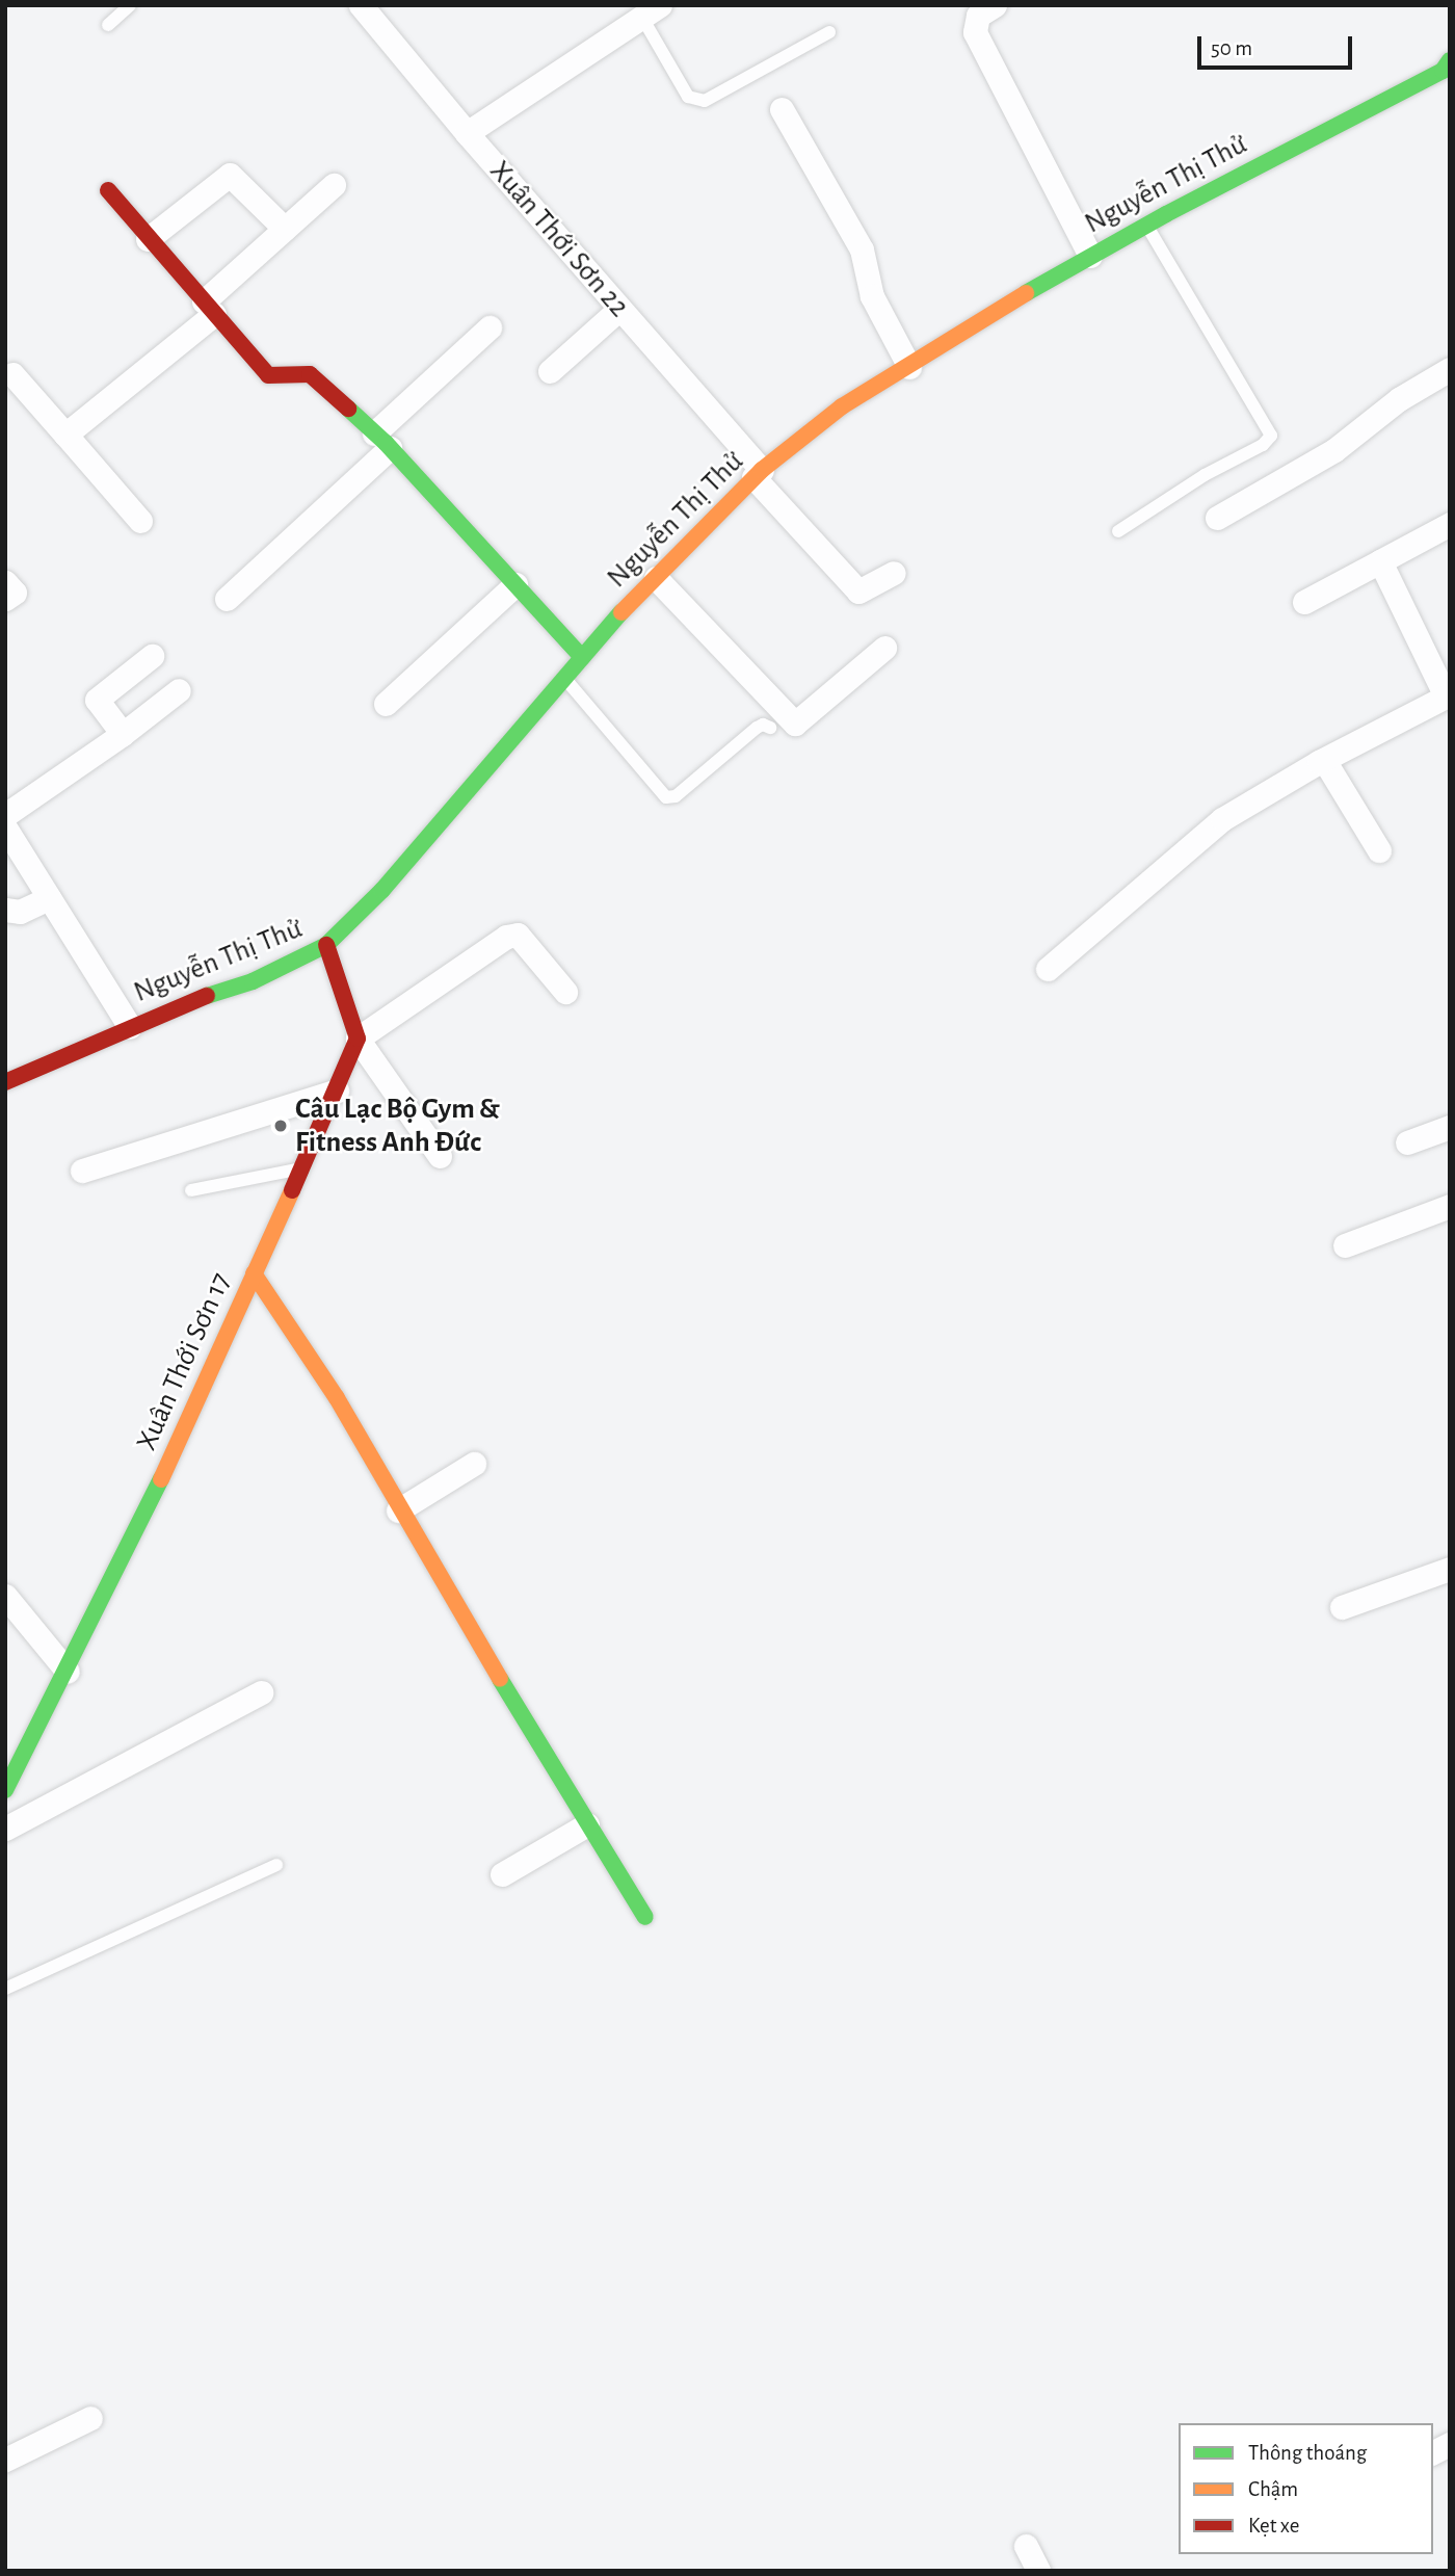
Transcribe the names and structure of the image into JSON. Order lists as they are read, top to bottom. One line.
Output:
{"streets":{"street":["Nguyễn Thị Thử","Xuân Thới Sơn 22","Xuân Thới Sơn 17"]},"crossings":[["Nguyễn Thị Thử","Xuân Thới Sơn 22"]],"places":["Câu Lạc Bộ Gym & Fitness Anh Đức"],"legend":["Thông thoáng","Chậm","Kẹt xe"],"scale_bar":"50 m"}
